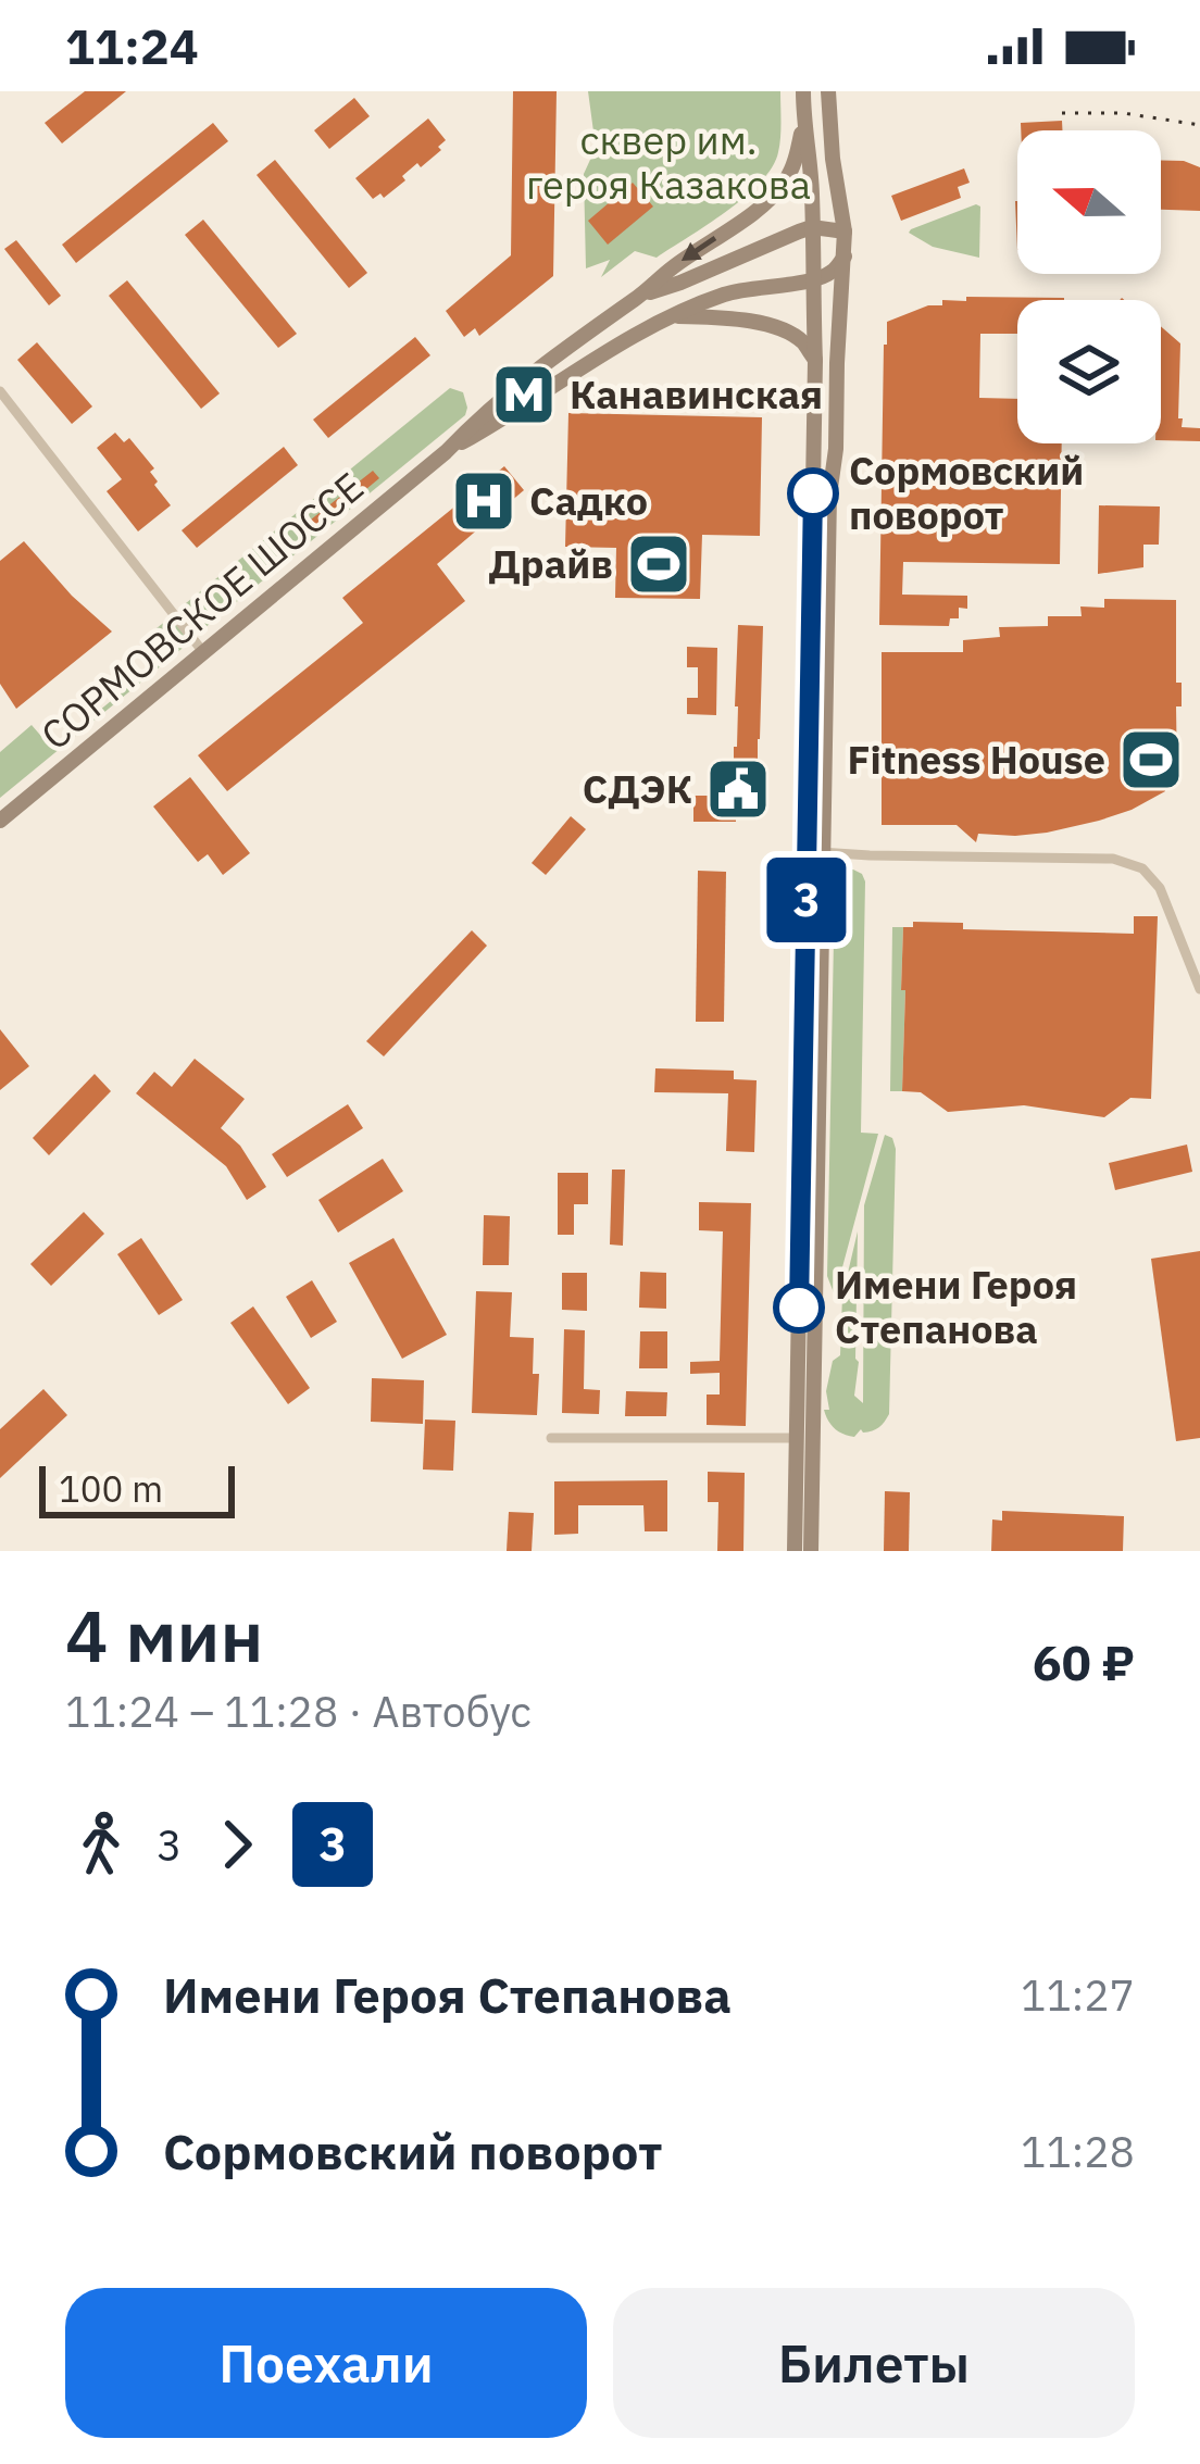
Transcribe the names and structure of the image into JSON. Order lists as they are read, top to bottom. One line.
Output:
{"streets":{"main road":["СОРМОВСКОЕ ШОССЕ"]},"parks":["сквер им. героя Казакова"],"places":{"metro station":["Канавинская"],"other":["Сормовский поворот","Имени Героя Степанова"],"hospital":["Садко"],"sports":["Драйв","Fitness House"],"public building":["СДЭК"]},"lines":["bus line 3"],"scale_bar":"100 m","north":"left","page":{"status":"11:24","on_map":"3","scale":"100 m","heading":["4 мин","11:24 – 11:28 · Автобус","60 ₽"],"legs":["3","3"],"list":[{"name":"Имени Героя Степанова","value":"11:27"},{"name":"Сормовский поворот","value":"11:28"}],"buttons":["Поехали","Билеты"]}}
